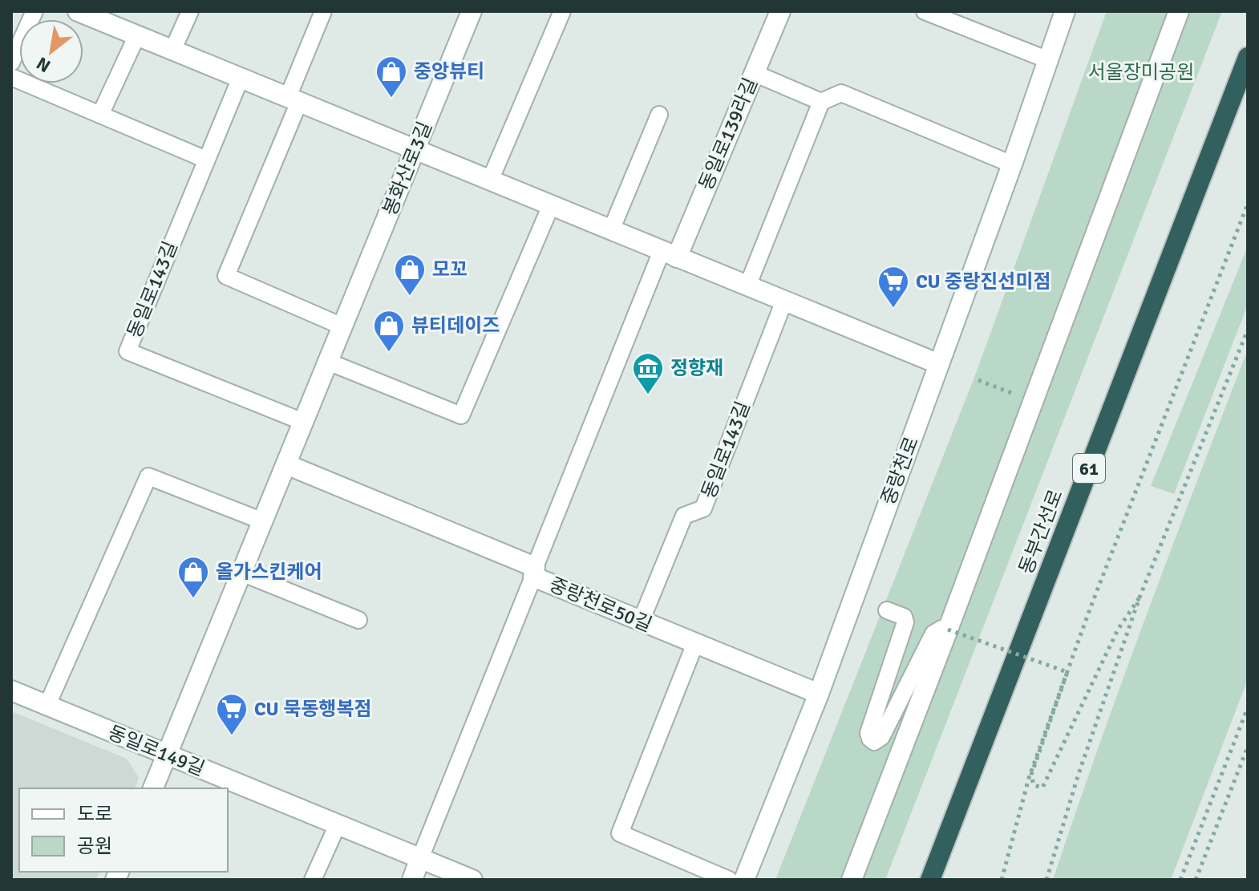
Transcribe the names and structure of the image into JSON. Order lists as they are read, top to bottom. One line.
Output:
{"streets":{"highway":["61","동부간선로"],"street":["동일로139라길","봉화산로3길","중랑천로","중랑천로50길","동일로149길"],"lane":["동일로143길"]},"crossings":[["봉화산로3길","동일로143길"],["봉화산로3길","중랑천로50길"],["봉화산로3길","동일로149길"],["동일로143길","중랑천로50길"],["중랑천로","중랑천로50길"]],"parks":["서울장미공원"],"places":{"shop":["중앙뷰티","모꼬","뷰티데이즈","올가스킨케어"],"supermarket":["CU 중랑진선미점","CU 묵동행복점"],"museum":["정향재"]},"legend":["도로","공원"],"north":"bottom left"}
